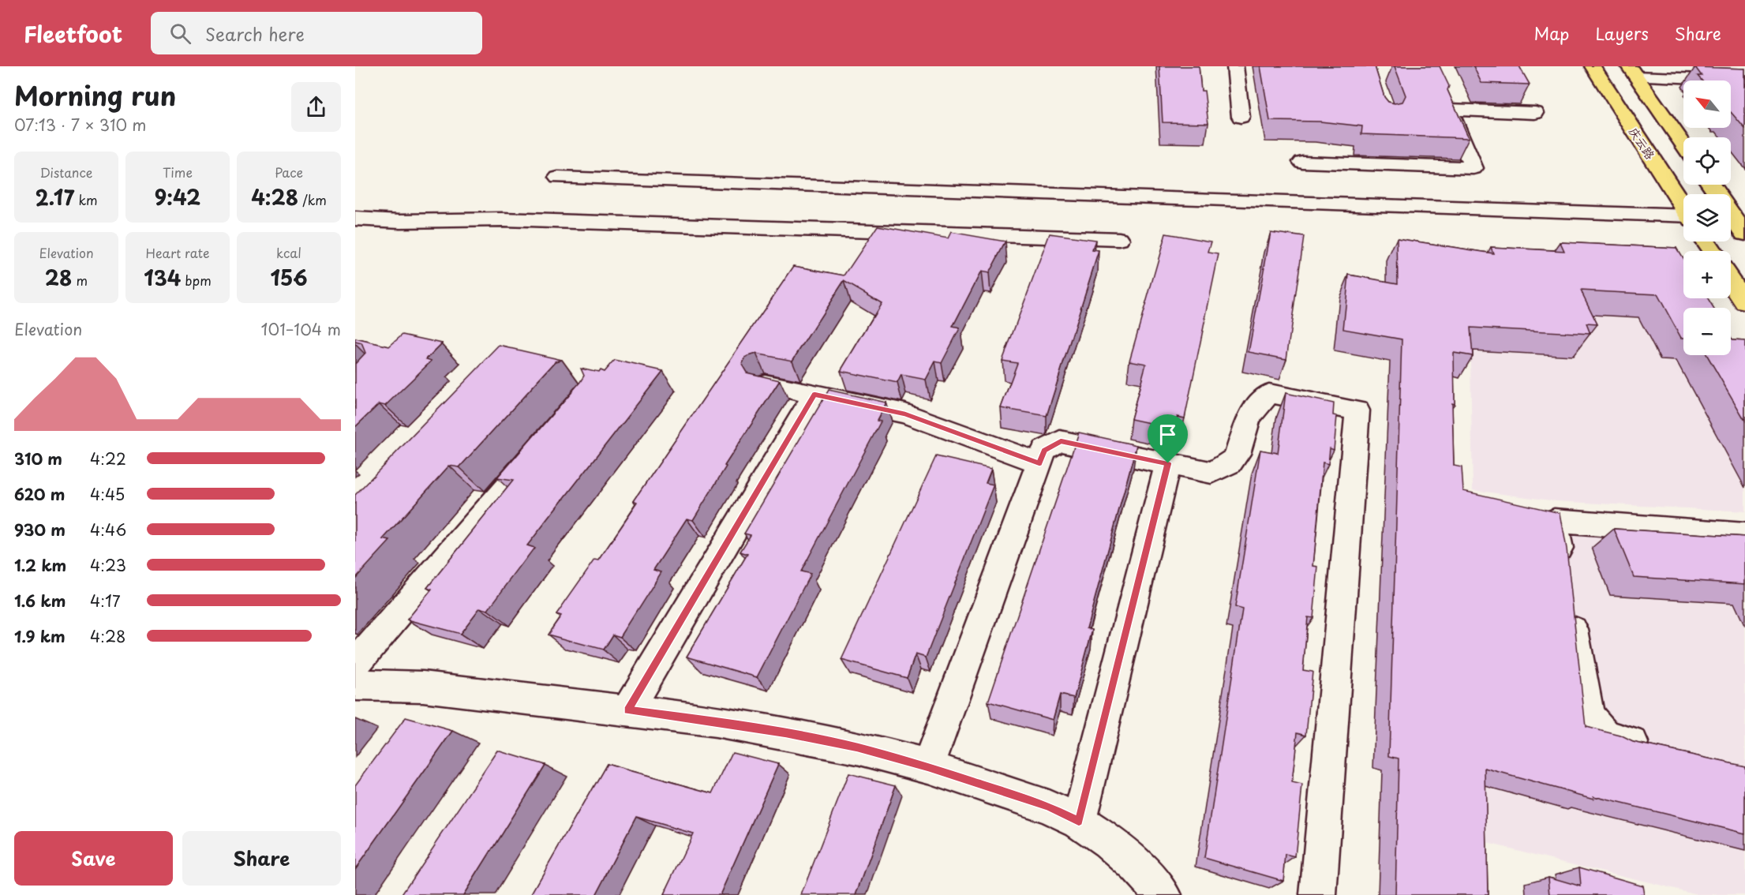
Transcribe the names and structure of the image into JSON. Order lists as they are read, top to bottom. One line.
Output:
{"streets":{"main road":["庆云路"]},"north":"top left","page":{"header":"Fleetfoot","search":"Search here","nav":["Map","Layers","Share"],"heading":["Morning run","07:13 · 7 × 310 m"],"map_buttons":["+","−"],"stats":[["Distance","2.17 km"],["Time","9:42"],["Pace","4:28 /km"],["Elevation","28 m"],["Heart rate","134 bpm"],["kcal","156"]],"chart":["Elevation","101–104 m"],"list":[{"name":"310 m","note":"4:22"},{"name":"620 m","note":"4:45"},{"name":"930 m","note":"4:46"},{"name":"1.2 km","note":"4:23"},{"name":"1.6 km","note":"4:17"},{"name":"1.9 km","note":"4:28"}],"buttons":["Save","Share"]}}
